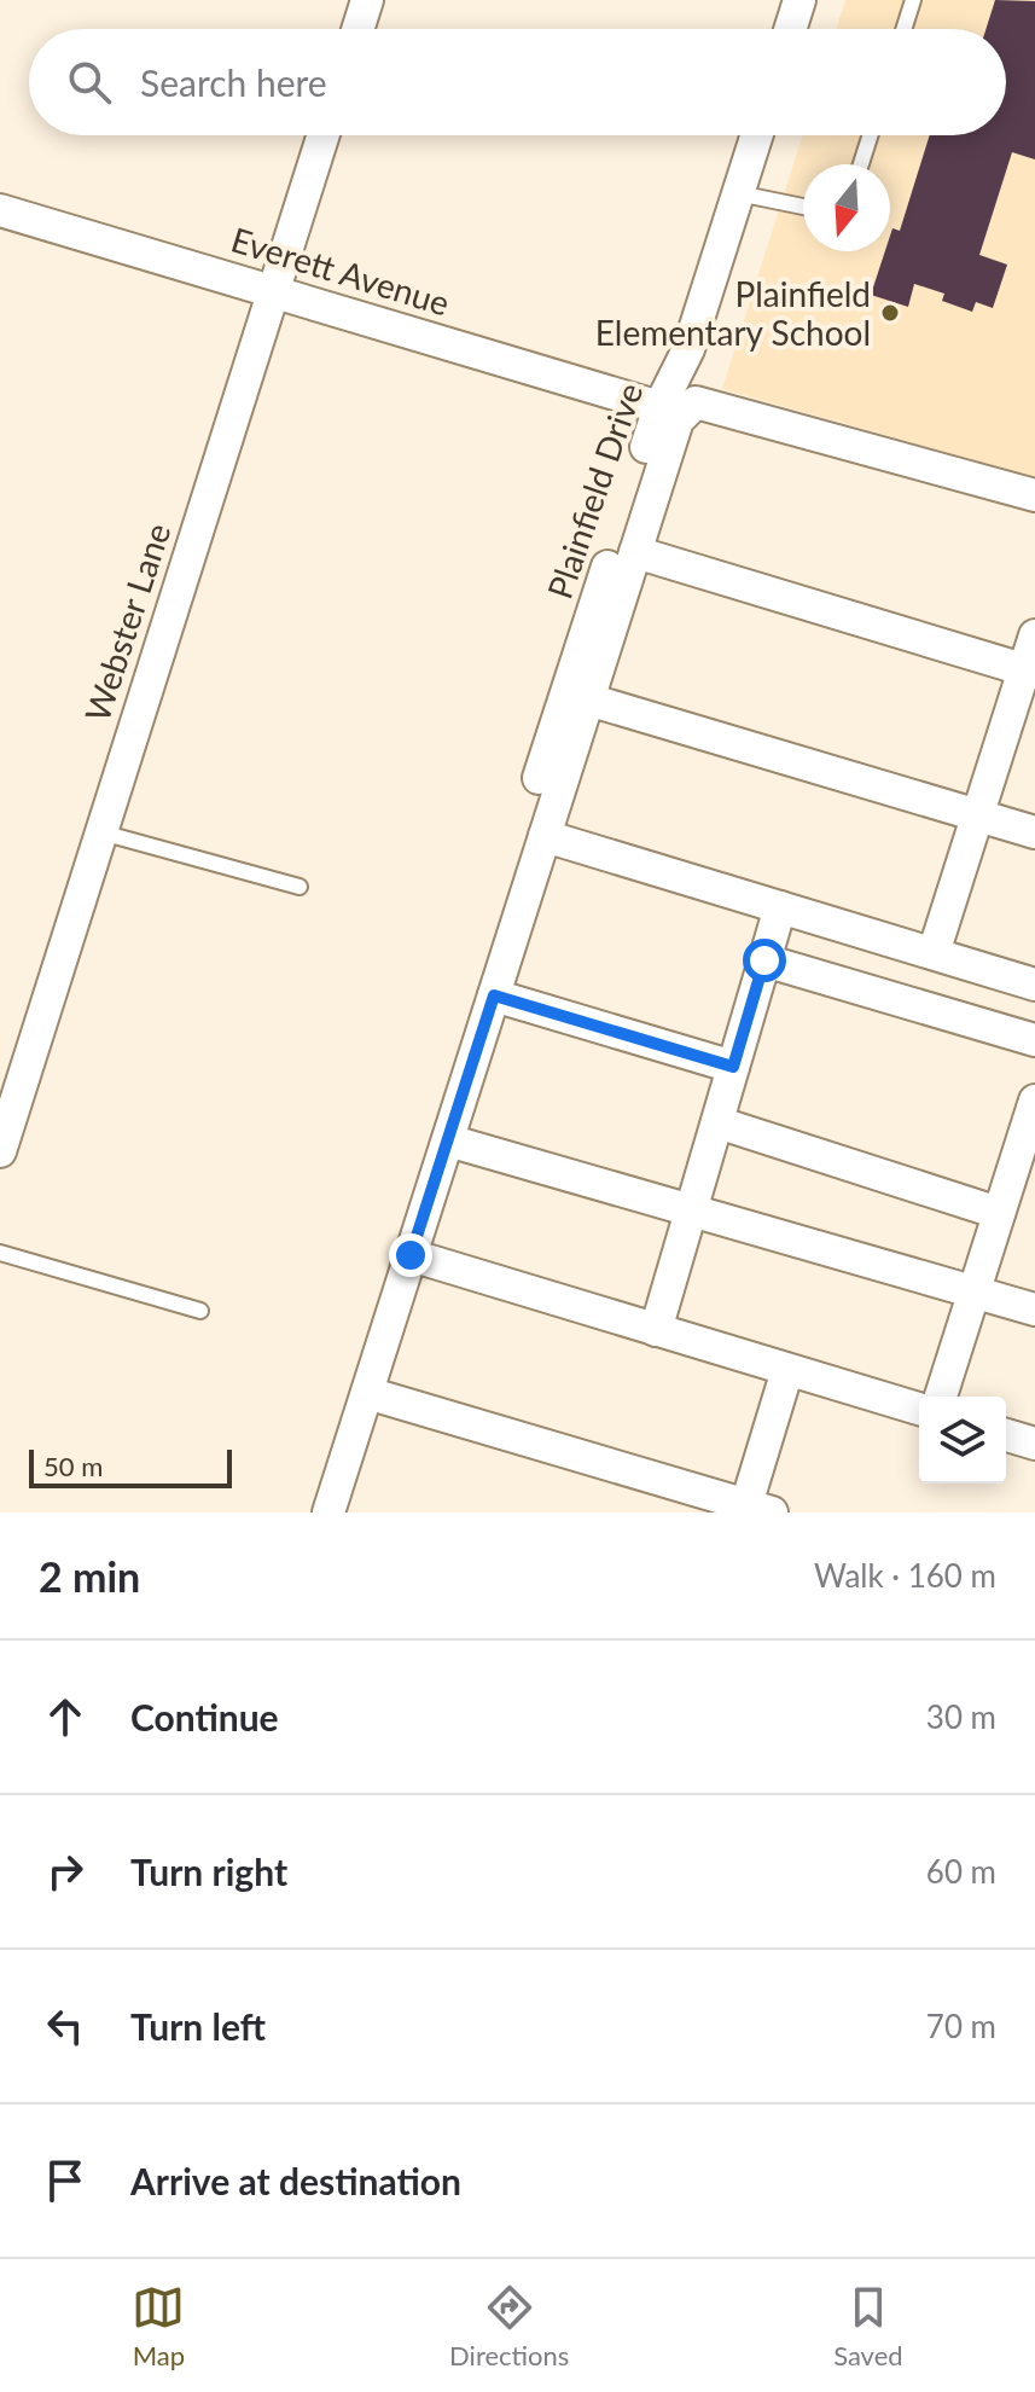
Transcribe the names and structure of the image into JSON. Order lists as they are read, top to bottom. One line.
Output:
{"streets":{"street":["Everett Avenue","Plainfield Drive","Webster Lane"]},"crossings":[["Everett Avenue","Plainfield Drive"],["Everett Avenue","Webster Lane"]],"places":["Plainfield Elementary School"],"scale_bar":"50 m","north":"bottom","page":{"search":"Search here","scale":"50 m","heading":["2 min","Walk · 160 m"],"list":[["Continue","30 m"],["Turn right","60 m"],["Turn left","70 m"],"Arrive at destination"],"nav":["Map","Directions","Saved"]}}
